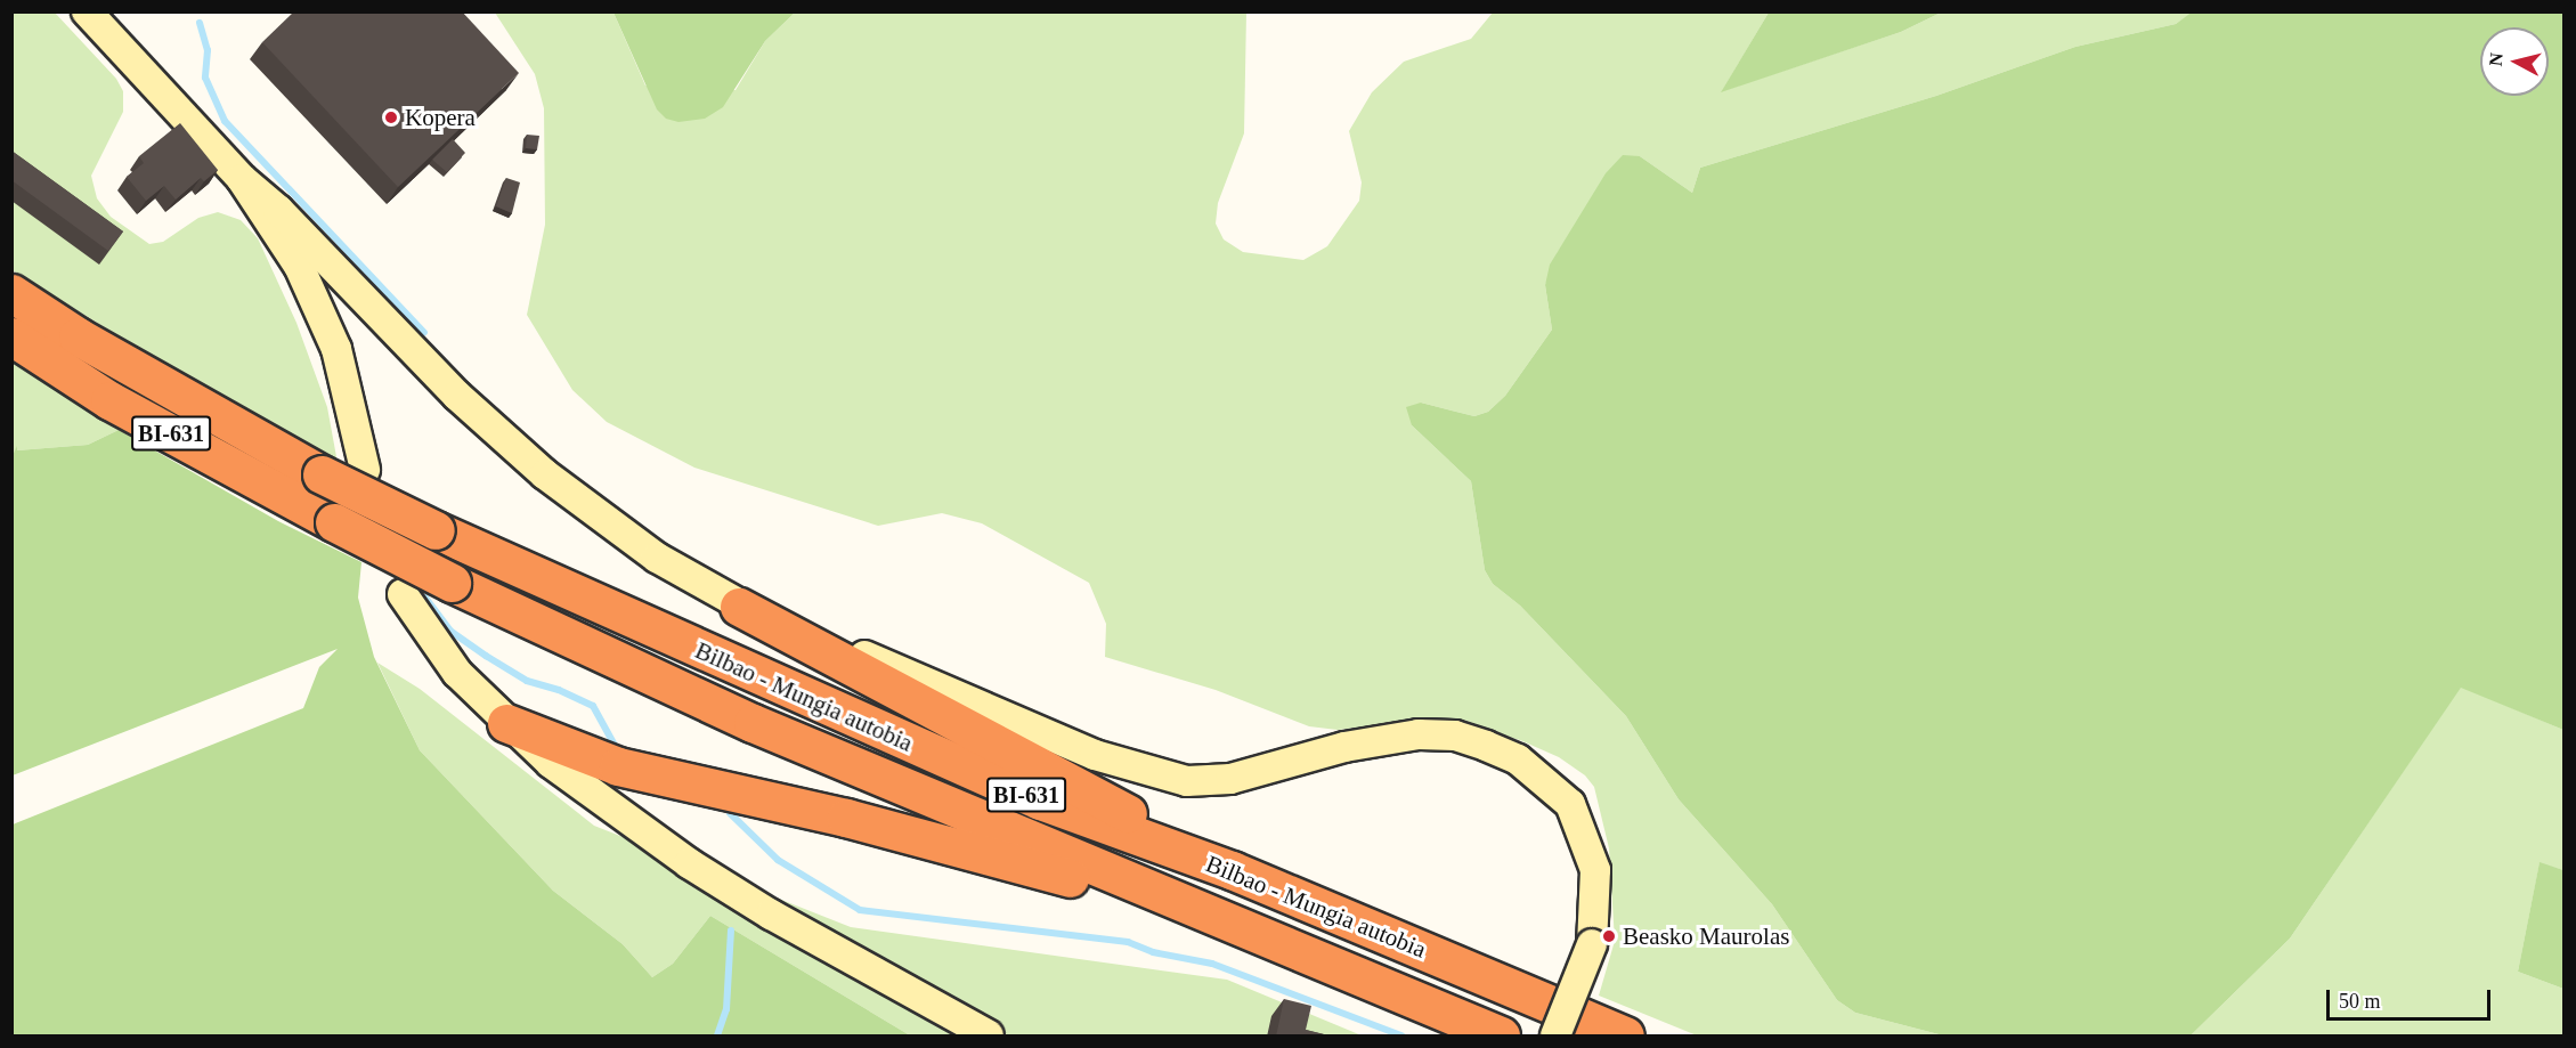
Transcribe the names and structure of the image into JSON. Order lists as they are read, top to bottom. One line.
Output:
{"streets":{"highway":["BI-631","Bilbao - Mungia autobia"]},"places":["Kopera","Beasko Maurolas"],"scale_bar":"50 m","north":"left"}
